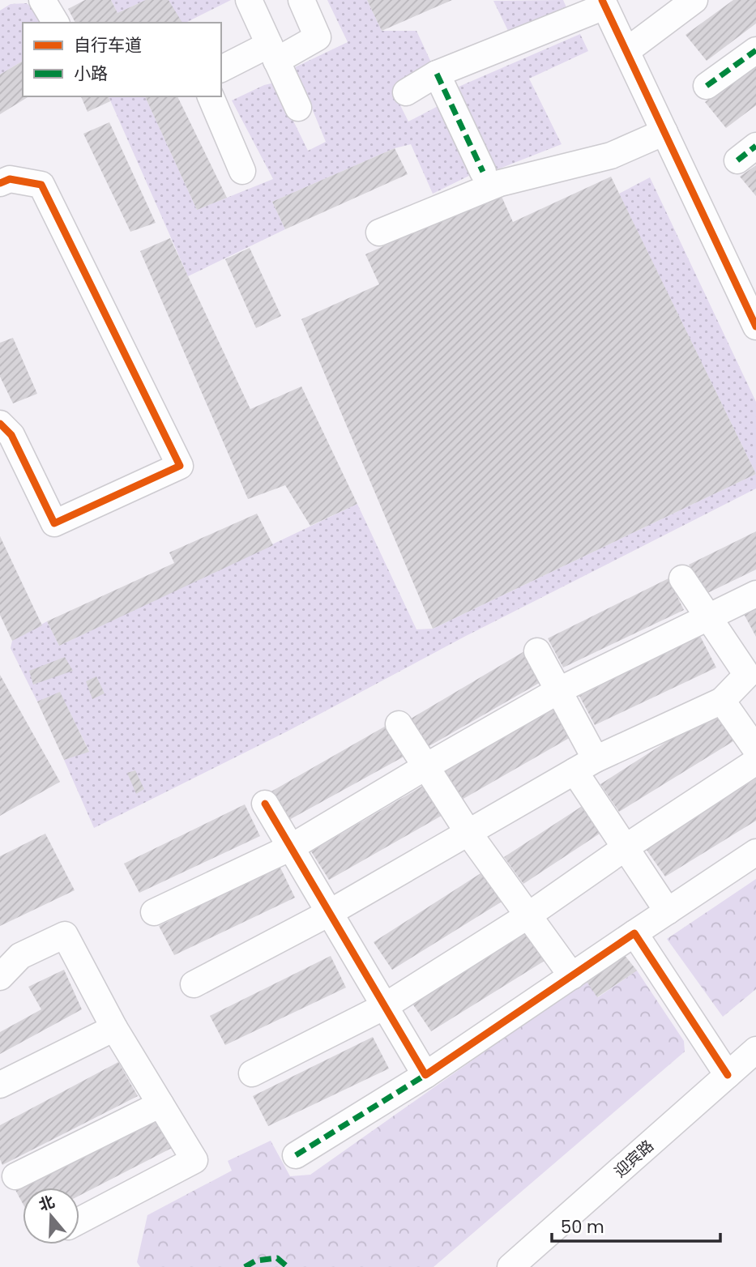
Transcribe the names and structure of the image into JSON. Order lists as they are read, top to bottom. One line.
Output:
{"streets":{"street":["迎宾路"]},"legend":["自行车道","小路"],"scale_bar":"50 m","north":"top"}
